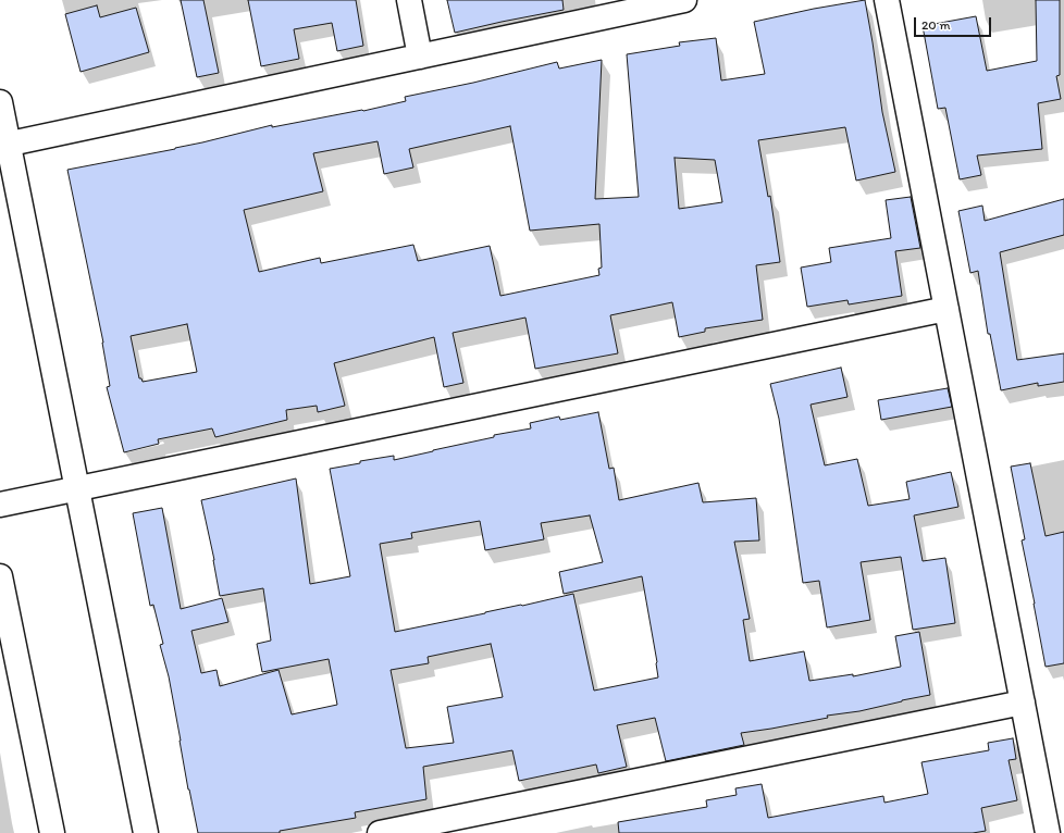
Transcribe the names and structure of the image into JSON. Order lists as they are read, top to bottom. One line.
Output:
{"scale_bar":"20 m"}
